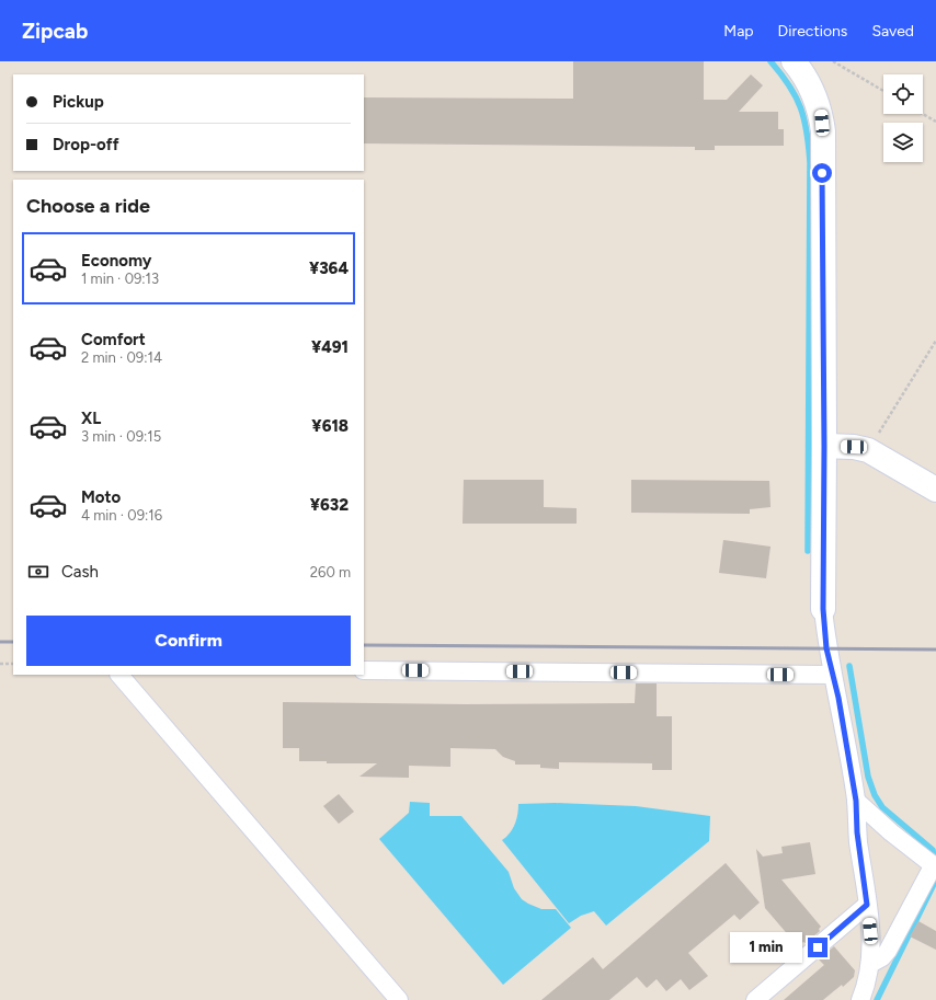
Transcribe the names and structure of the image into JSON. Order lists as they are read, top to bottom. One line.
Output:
{"page":{"header":"Zipcab","nav":["Map","Directions","Saved"],"banner":["Pickup","Drop-off"],"heading":"Choose a ride","list":[{"name":"Economy","note":"1 min · 09:13","value":"¥364"},{"name":"Comfort","note":"2 min · 09:14","value":"¥491"},{"name":"XL","note":"3 min · 09:15","value":"¥618"},{"name":"Moto","note":"4 min · 09:16","value":"¥632"}],"pay":["Cash","260 m"],"buttons":"Confirm","bubble":"1 min"}}
